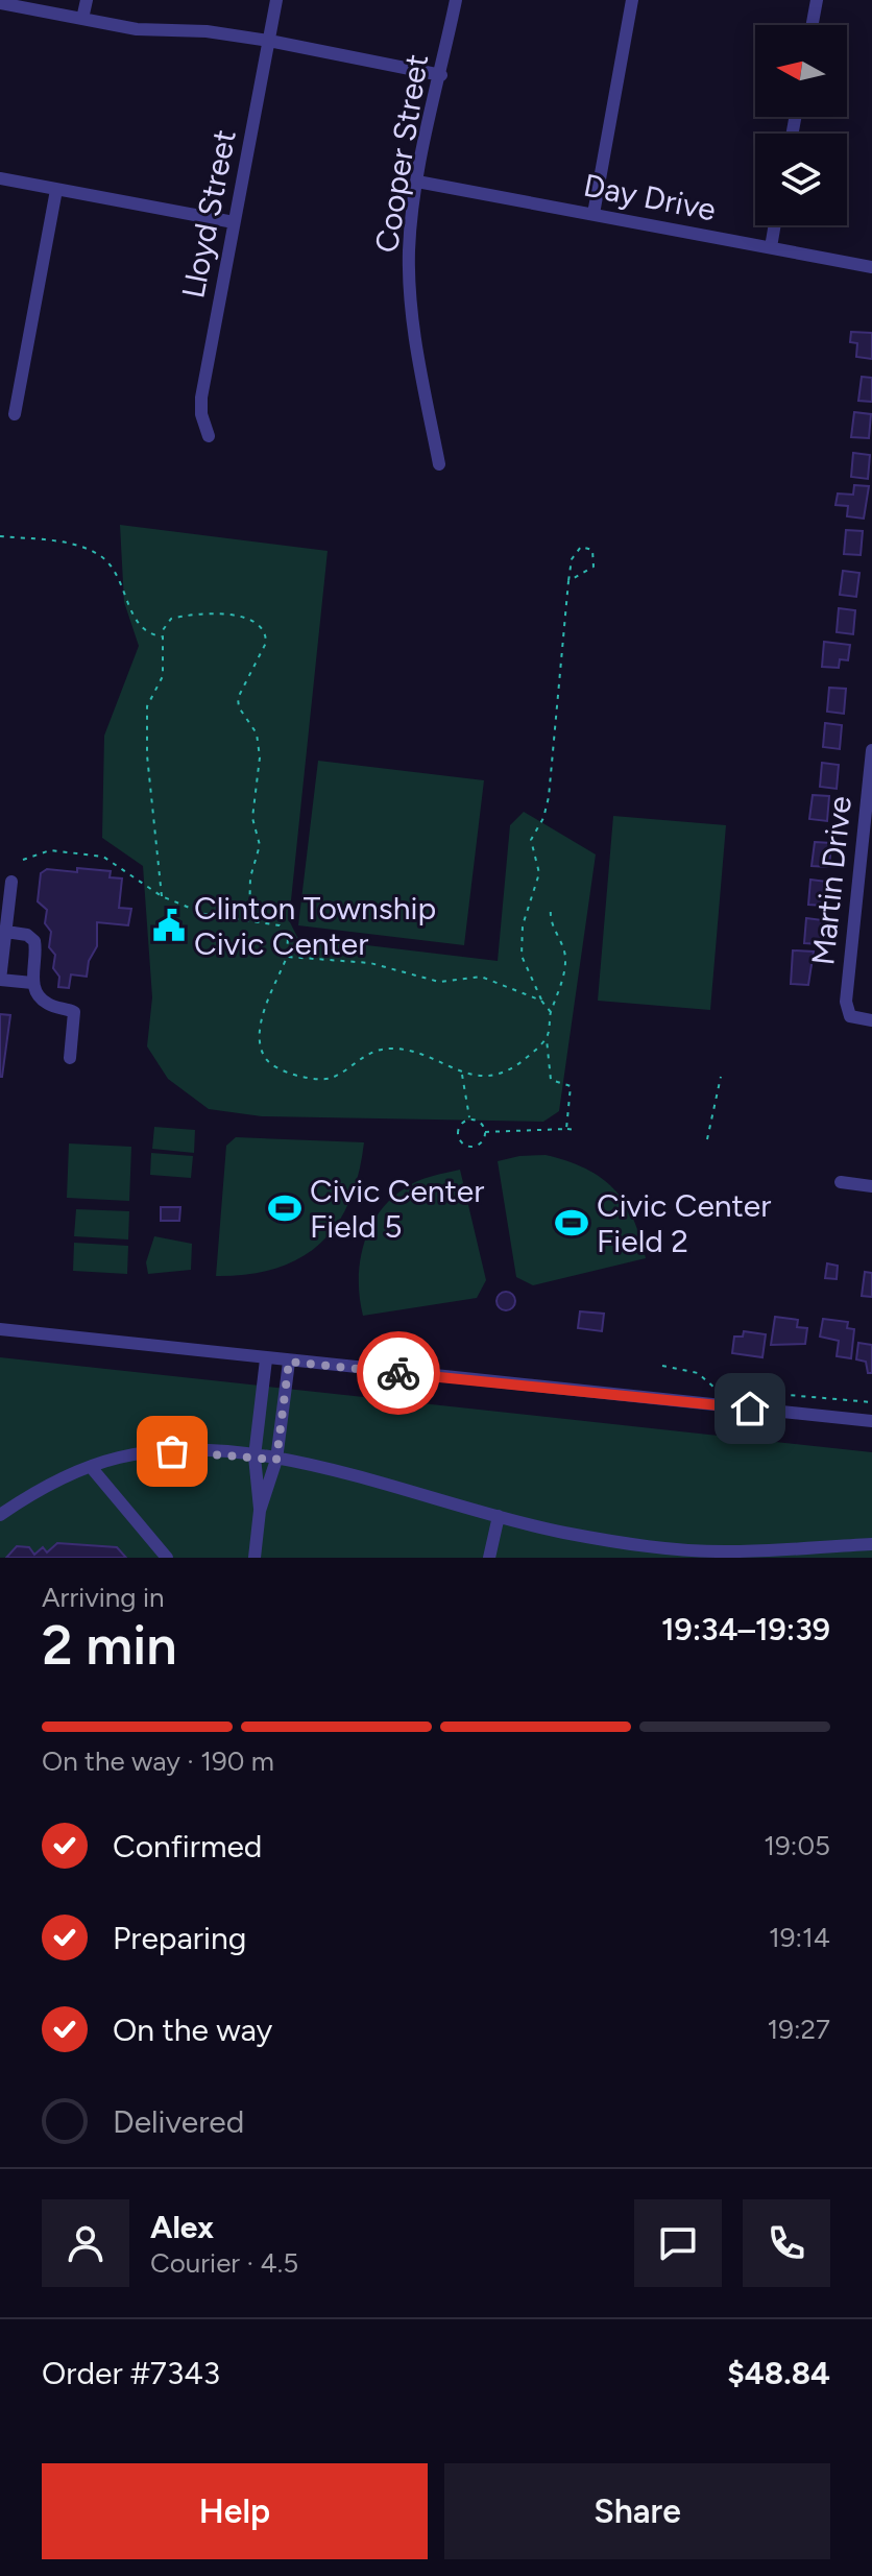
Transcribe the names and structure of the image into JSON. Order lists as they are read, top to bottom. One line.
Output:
{"streets":{"street":["Cooper Street","Day Drive","Lloyd Street","Martin Drive"]},"crossings":[["Cooper Street","Day Drive"]],"places":{"public building":["Clinton Township Civic Center"],"sports":["Civic Center Field 5","Civic Center Field 2"]},"north":"left","page":{"heading":["2 min","Arriving in","19:34–19:39"],"panel":["Alex","Courier · 4.5","Order #7343","$48.84"],"bar":"On the way · 190 m","list":[["Confirmed","19:05"],["Preparing","19:14"],["On the way","19:27"],"Delivered"],"buttons":["Help","Share"]}}
